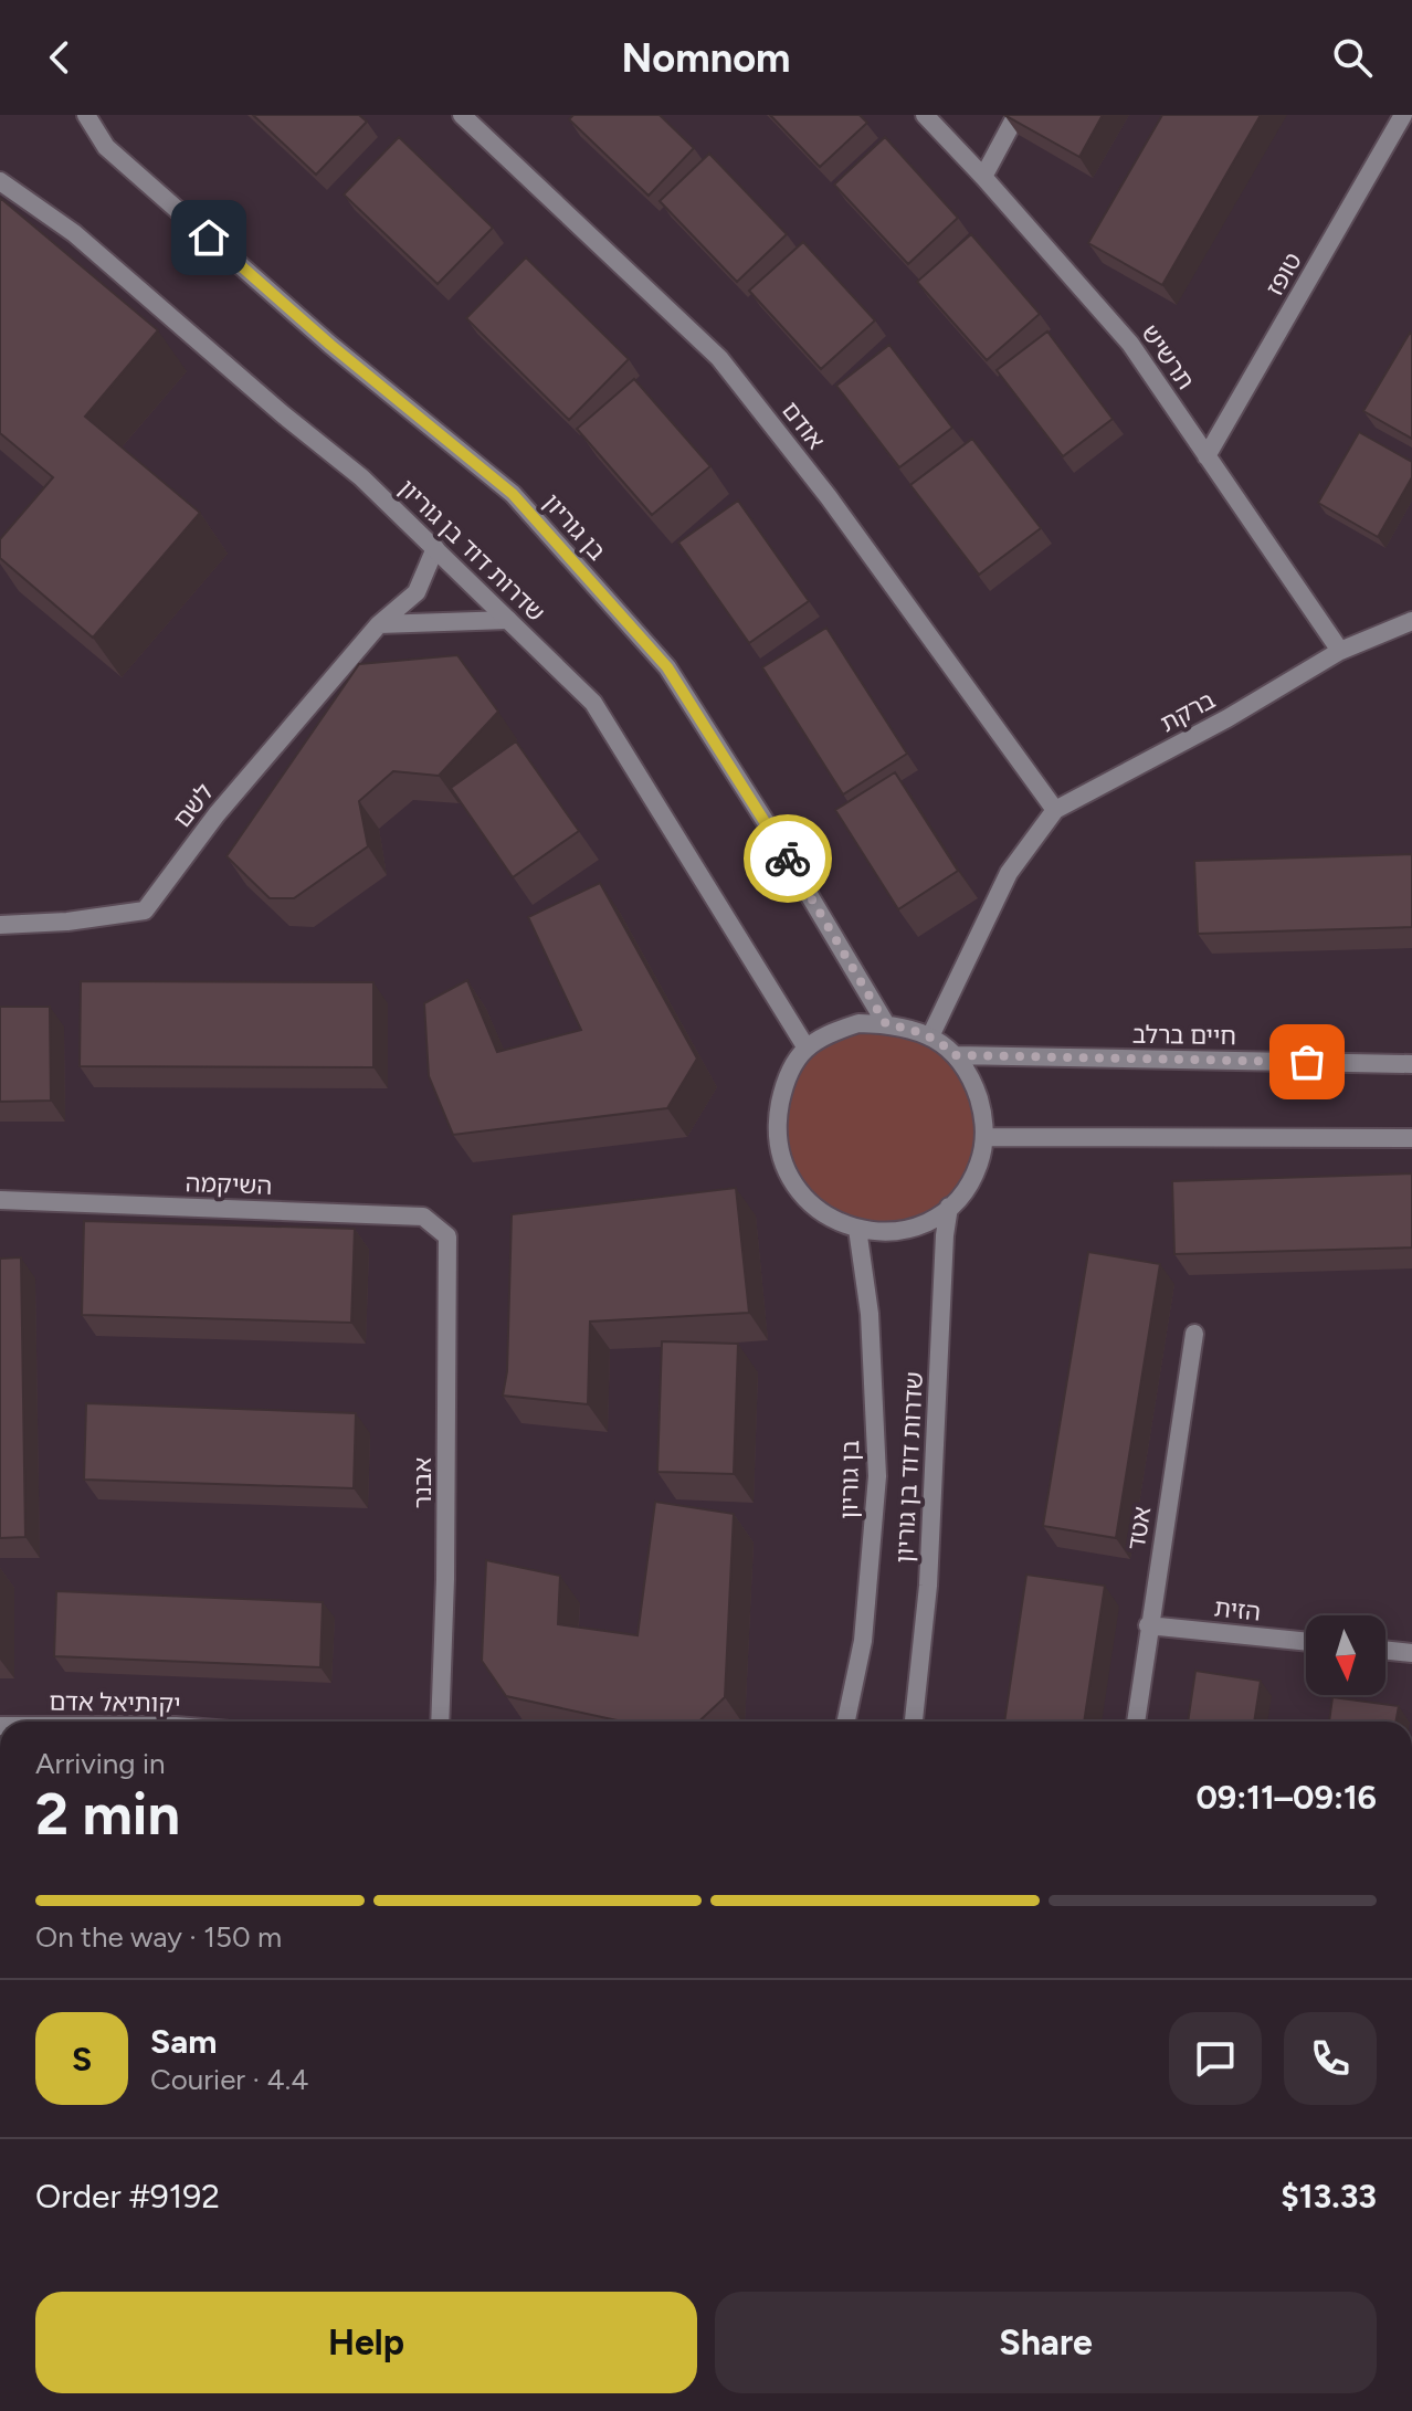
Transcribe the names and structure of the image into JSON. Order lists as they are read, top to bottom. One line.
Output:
{"streets":{"street":["טופז","תרשיש","אודם","בן גוריון","שדרות דוד בן גוריון","ברקת","לשם","חיים ברלב","השיקמה","אבנר","אטד","הזית"]},"crossings":[["טופז","תרשיש"],["תרשיש","ברקת"],["אודם","ברקת"],["בן גוריון","שדרות דוד בן גוריון"],["בן גוריון","ברקת"],["בן גוריון","חיים ברלב"],["שדרות דוד בן גוריון","ברקת"],["שדרות דוד בן גוריון","לשם"],["שדרות דוד בן גוריון","חיים ברלב"],["ברקת","חיים ברלב"],["השיקמה","אבנר"],["אטד","הזית"]],"north":"bottom","page":{"header":"Nomnom","heading":["2 min","Arriving in","09:11–09:16"],"panel":["Sam","Courier · 4.4","Order #9192","$13.33"],"bar":"On the way · 150 m","round":"S","buttons":["Help","Share"]}}
